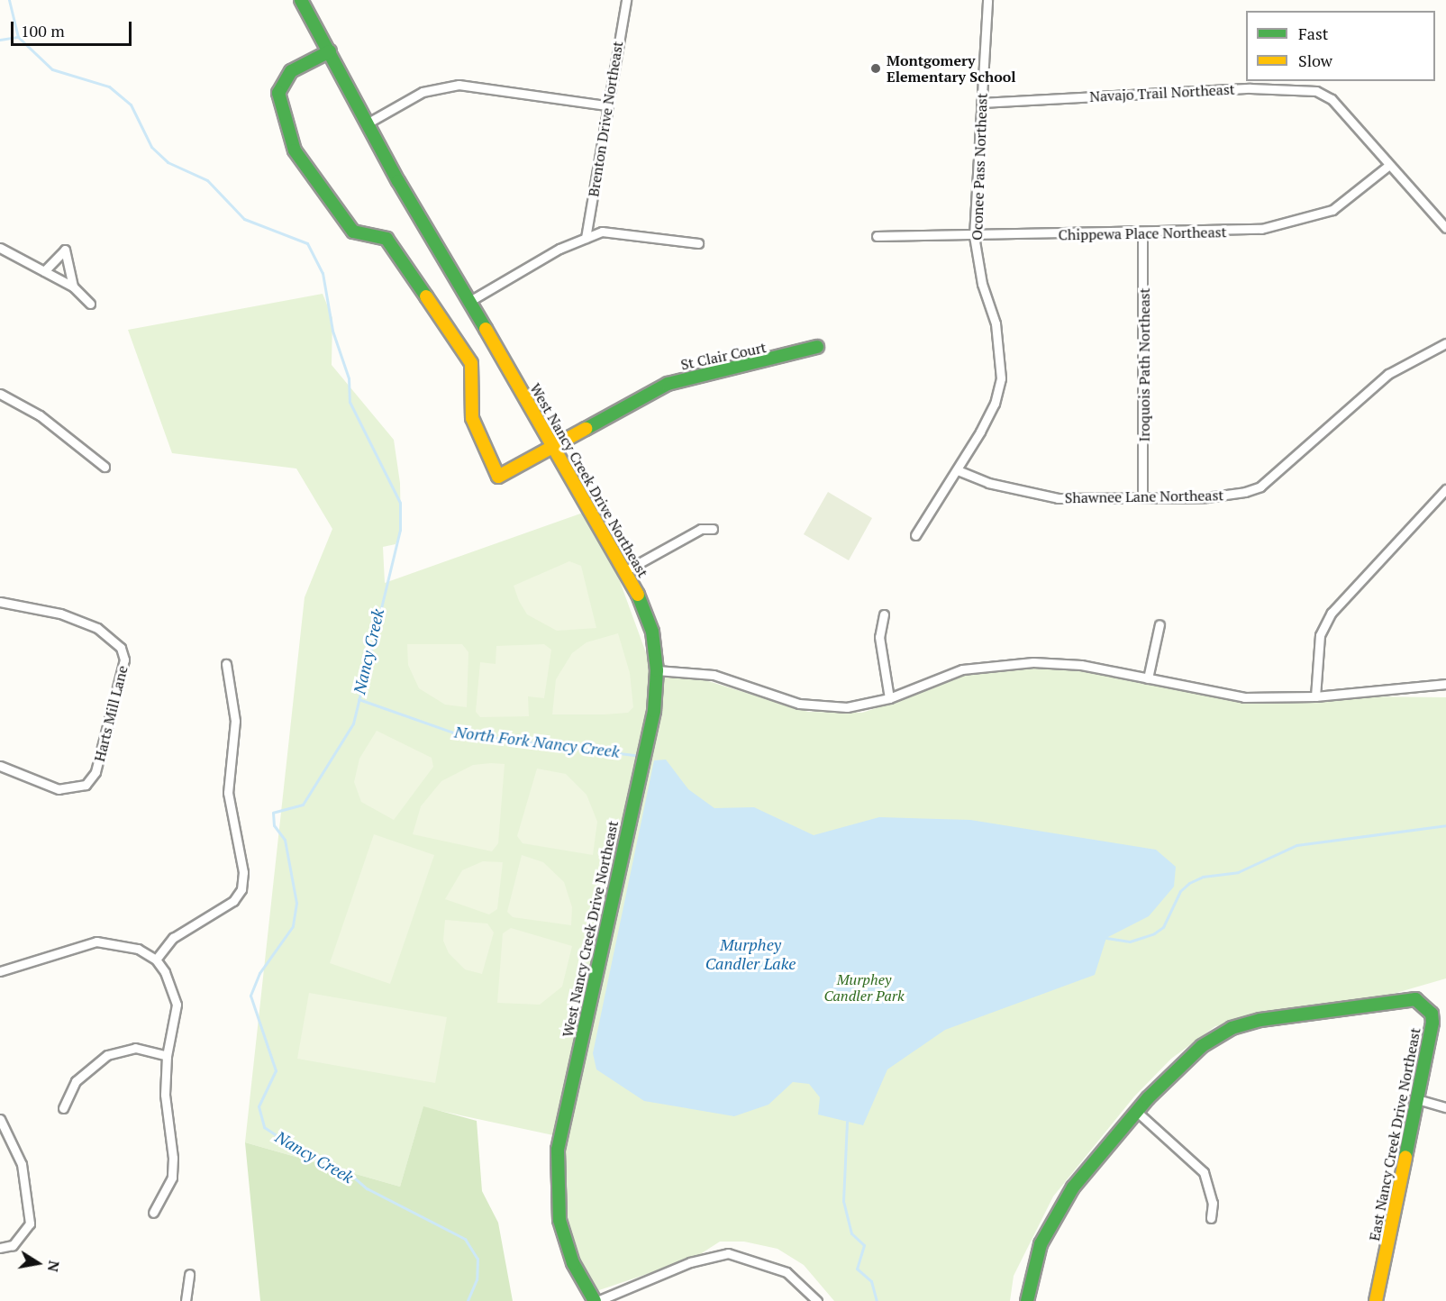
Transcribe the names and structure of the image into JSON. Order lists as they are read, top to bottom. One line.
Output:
{"streets":{"street":["Navajo Trail Northeast","Brenton Drive Northeast","Oconee Pass Northeast","Chippewa Place Northeast","St Clair Court","Iroquois Path Northeast","West Nancy Creek Drive Northeast","Shawnee Lane Northeast","Harts Mill Lane","East Nancy Creek Drive Northeast"]},"crossings":[["Navajo Trail Northeast","Oconee Pass Northeast"],["Navajo Trail Northeast","Chippewa Place Northeast"],["Oconee Pass Northeast","Chippewa Place Northeast"],["Oconee Pass Northeast","Shawnee Lane Northeast"],["Chippewa Place Northeast","Iroquois Path Northeast"],["St Clair Court","West Nancy Creek Drive Northeast"],["Iroquois Path Northeast","Shawnee Lane Northeast"]],"water":["Nancy Creek","North Fork Nancy Creek","Murphey Candler Lake"],"parks":["Murphey Candler Park"],"places":["Montgomery Elementary School"],"legend":["Fast","Slow"],"scale_bar":"100 m","north":"right"}
